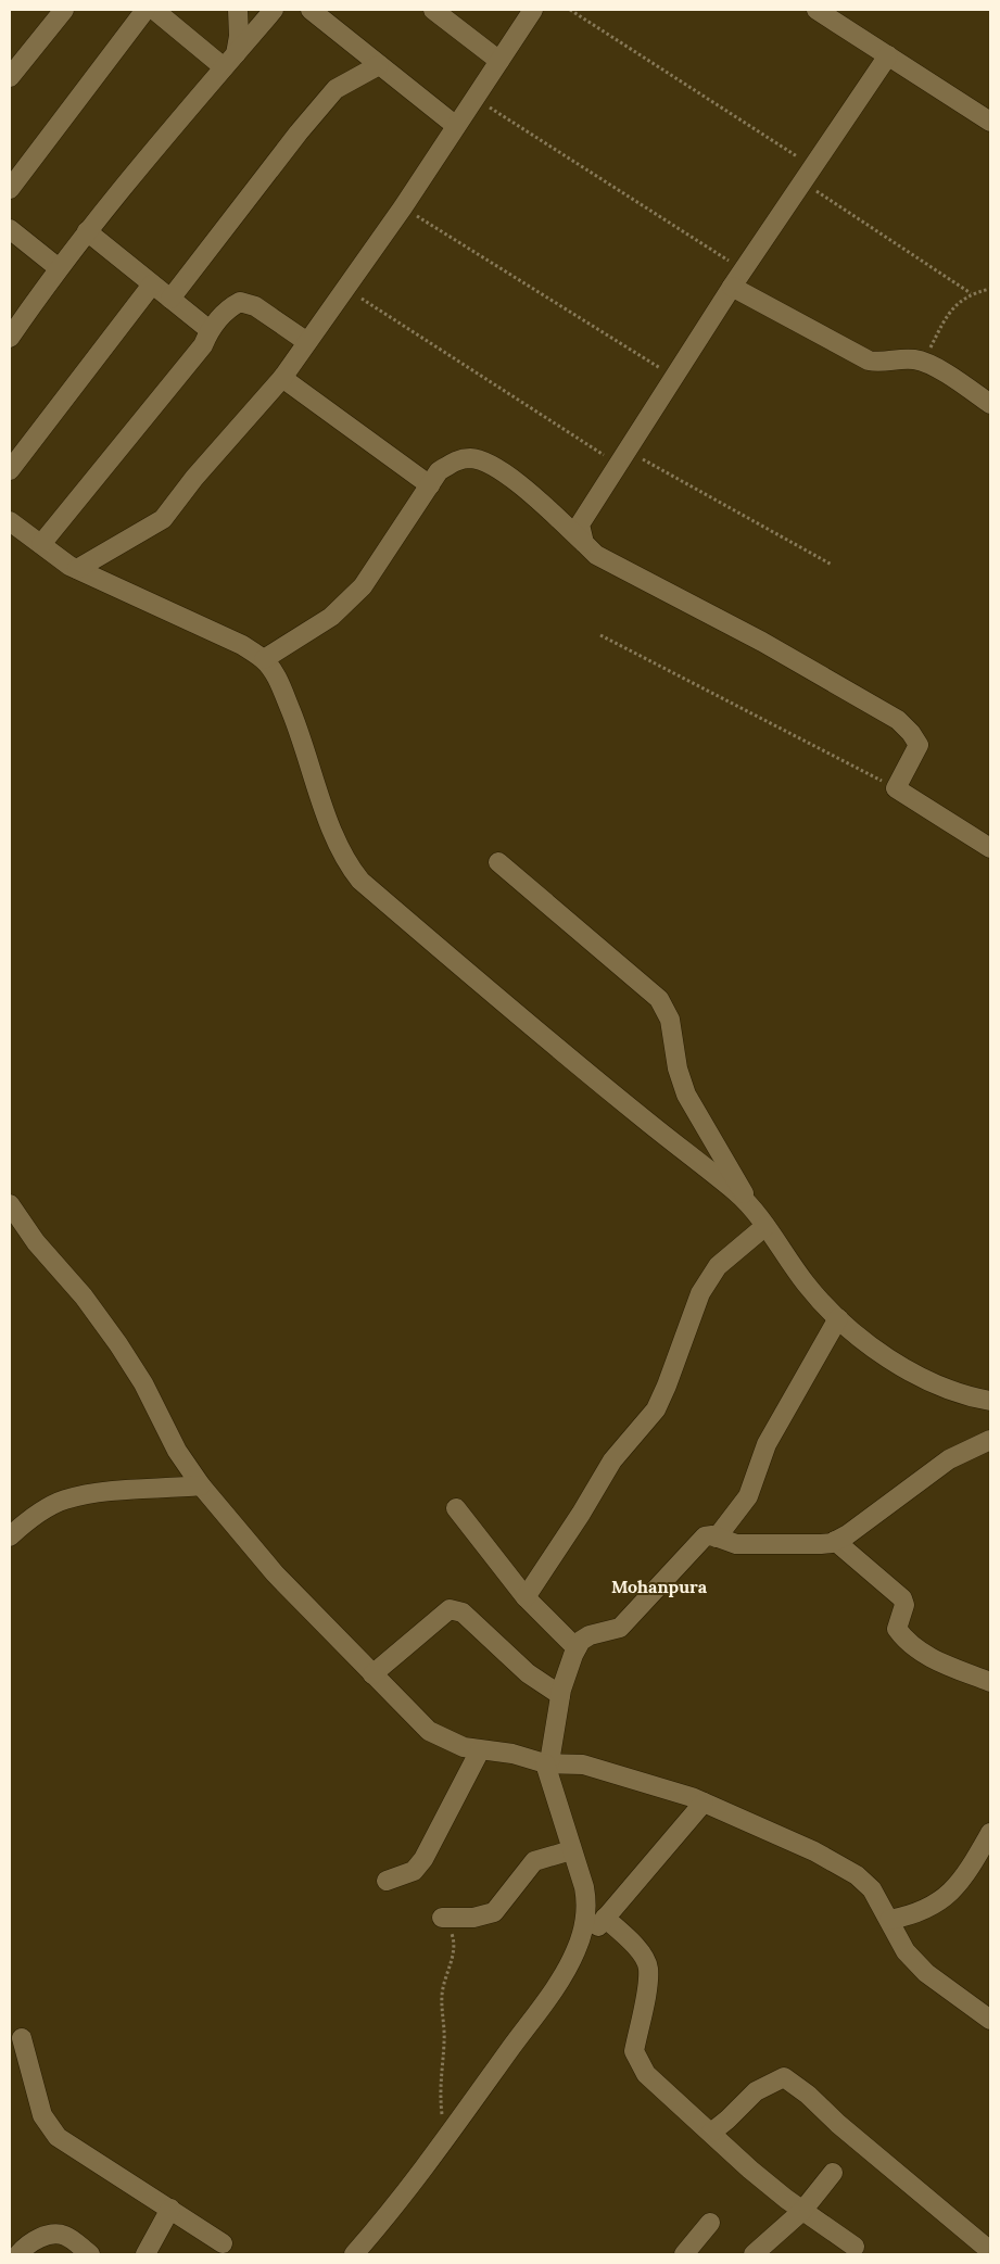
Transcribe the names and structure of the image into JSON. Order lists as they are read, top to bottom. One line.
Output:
{"districts":["Mohanpura"]}
